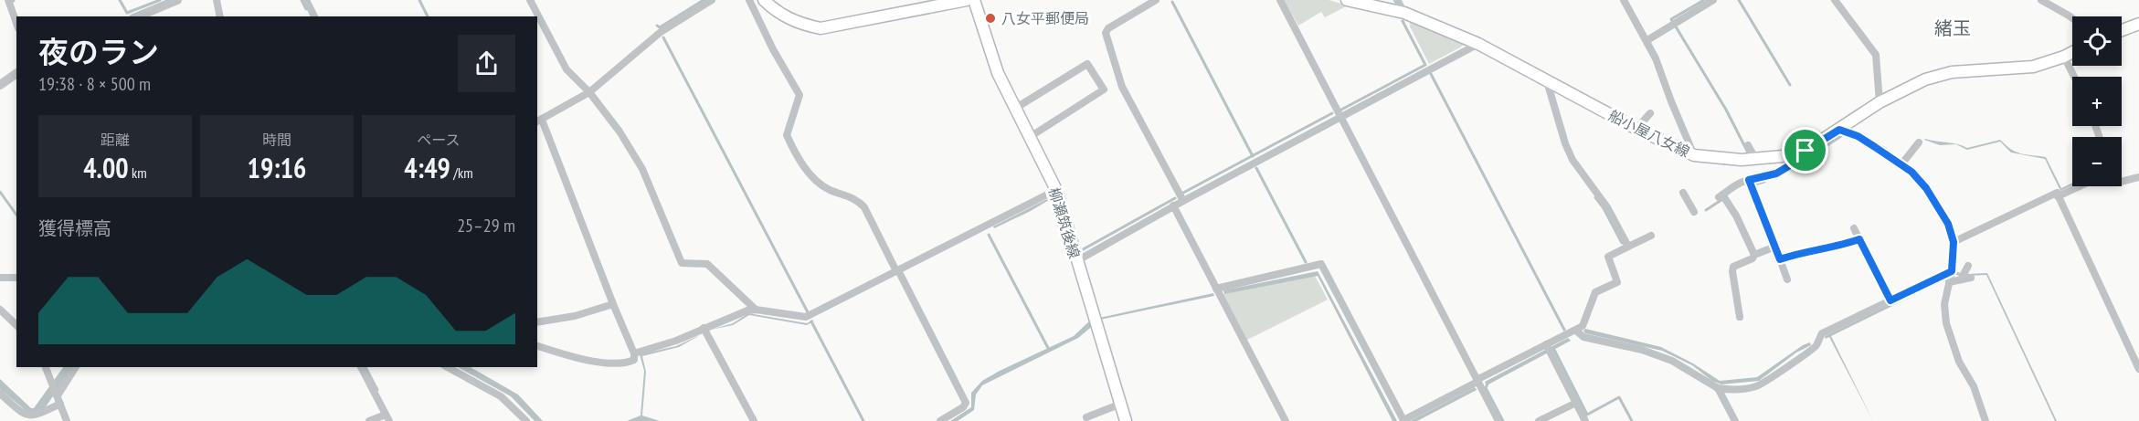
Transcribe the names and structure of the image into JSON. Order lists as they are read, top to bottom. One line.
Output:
{"streets":{"main road":["船小屋八女線","柳瀬筑後線"]},"districts":["緒玉"],"places":["八女平郵便局"],"page":{"map_buttons":["+","−"],"heading":["夜のラン","19:38 · 8 × 500 m"],"stats":[["距離","4.00 km"],["時間","19:16"],["ペース","4:49 /km"]],"chart":["獲得標高","25–29 m"]}}
